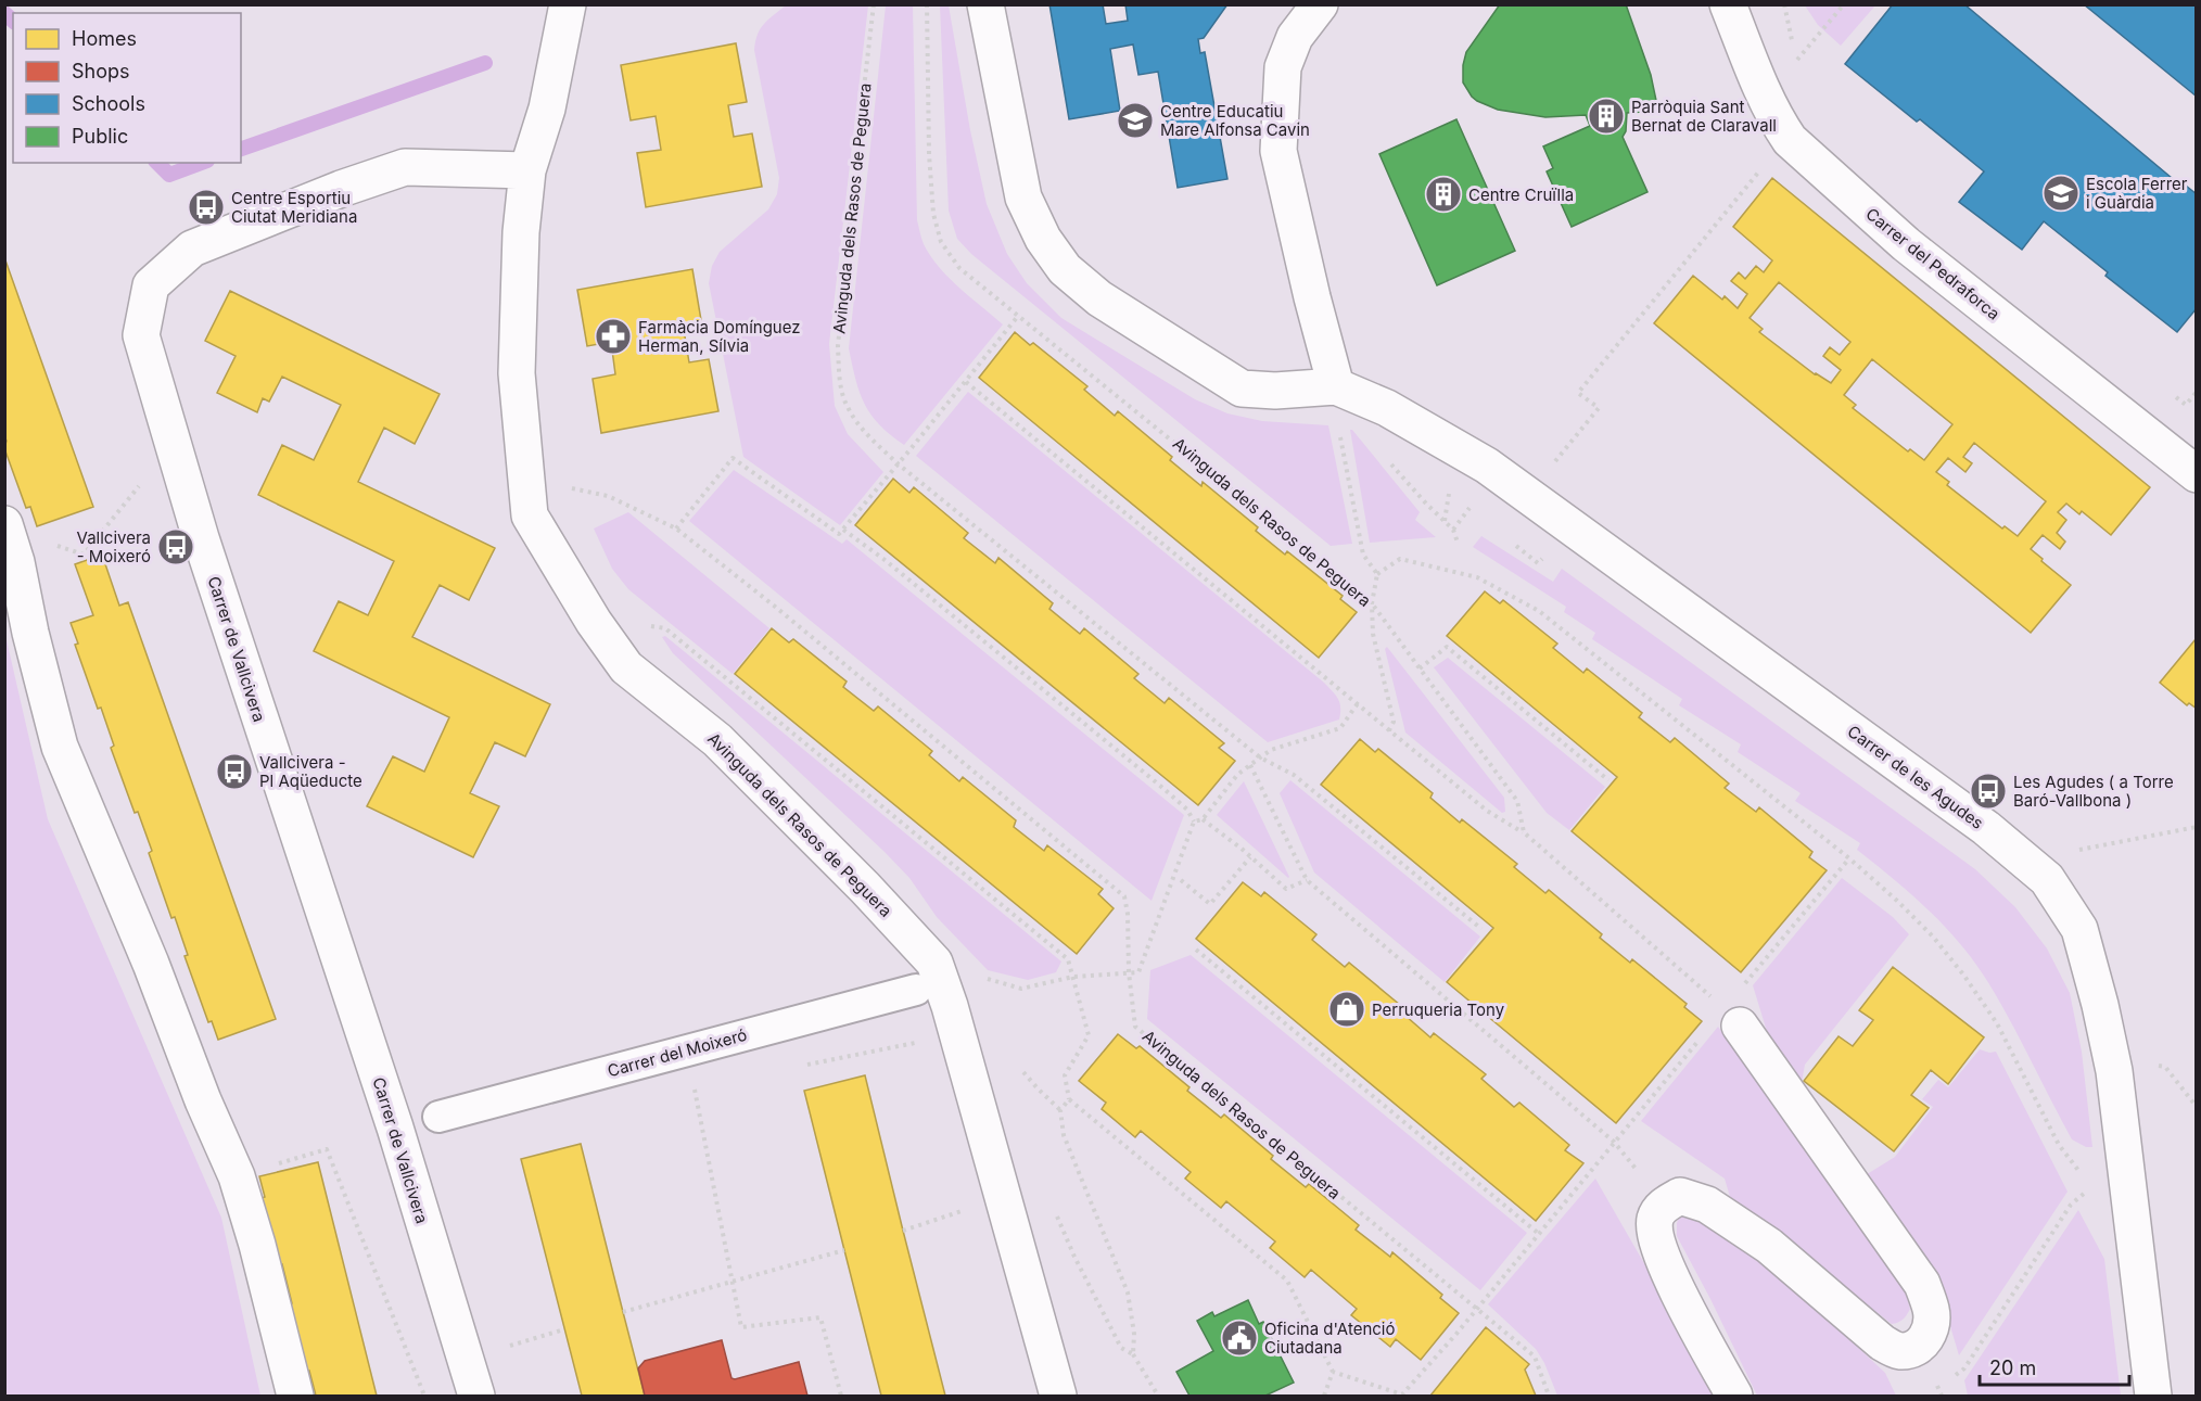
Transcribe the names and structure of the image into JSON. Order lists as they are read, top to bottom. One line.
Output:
{"streets":{"street":["Avinguda dels Rasos de Peguera","Carrer del Pedraforca","Carrer de Vallcivera","Carrer de les Agudes","Carrer del Moixeró"]},"crossings":[["Avinguda dels Rasos de Peguera","Carrer de Vallcivera"]],"places":{"building":["Parròquia Sant Bernat de Claravall","Centre Cruïlla"],"school or university":["Centre Educatiu Mare Alfonsa Cavin","Escola Ferrer i Guàrdia"],"bus stop":["Centre Esportiu Ciutat Meridiana","Vallcivera - Moixeró","Vallcivera - Pl Aqüeducte","Les Agudes ( a Torre Baró-Vallbona )"],"pharmacy":["Farmàcia Domínguez Herman, Sílvia"],"shop":["Perruqueria Tony"],"public building":["Oficina d'Atenció Ciutadana"]},"legend":["Homes","Shops","Schools","Public"],"scale_bar":"20 m"}
